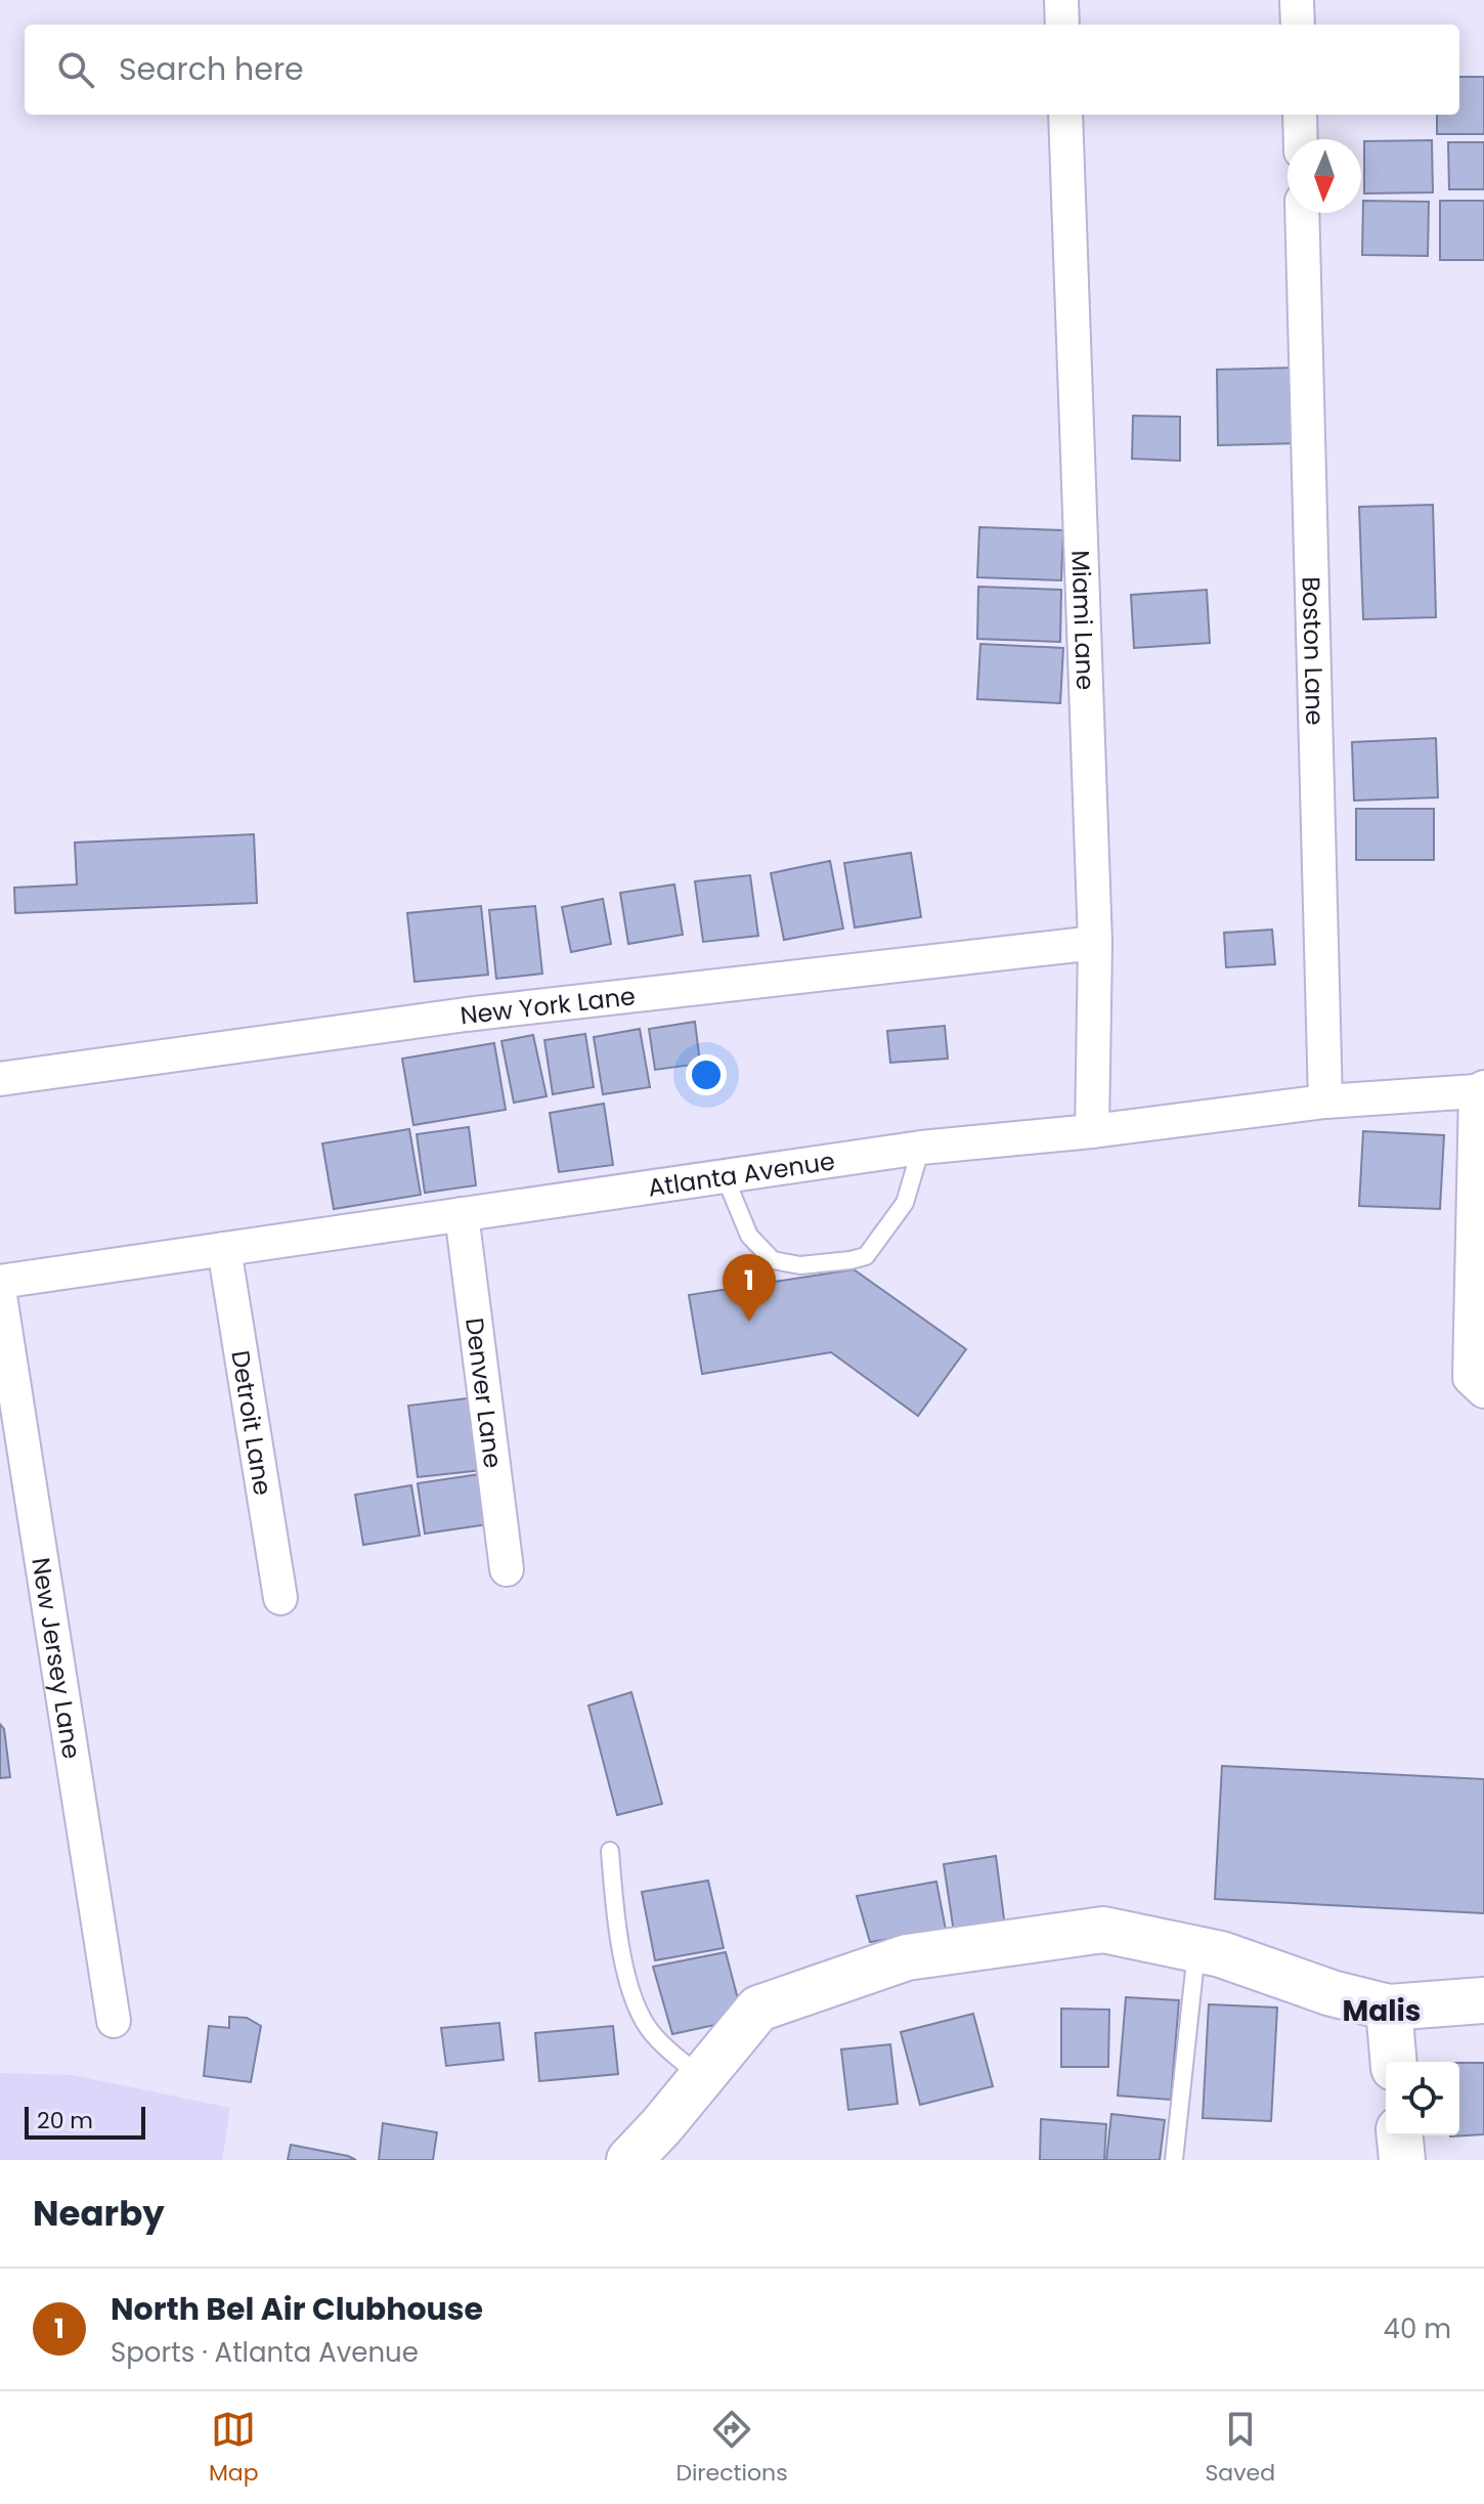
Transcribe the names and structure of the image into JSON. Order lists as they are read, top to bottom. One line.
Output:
{"streets":{"street":["Miami Lane","Boston Lane","New York Lane","Atlanta Avenue","Denver Lane","Detroit Lane","New Jersey Lane"]},"crossings":[["Miami Lane","New York Lane"],["Miami Lane","Atlanta Avenue"],["Boston Lane","Atlanta Avenue"],["Atlanta Avenue","Denver Lane"],["Atlanta Avenue","Detroit Lane"]],"districts":["Malis"],"scale_bar":"20 m","north":"bottom","page":{"search":"Search here","pins":"1","scale":"20 m","heading":"Nearby","list":[{"mark":"1","name":"North Bel Air Clubhouse","note":"Sports · Atlanta Avenue","value":"40 m"}],"nav":["Map","Directions","Saved"]}}
